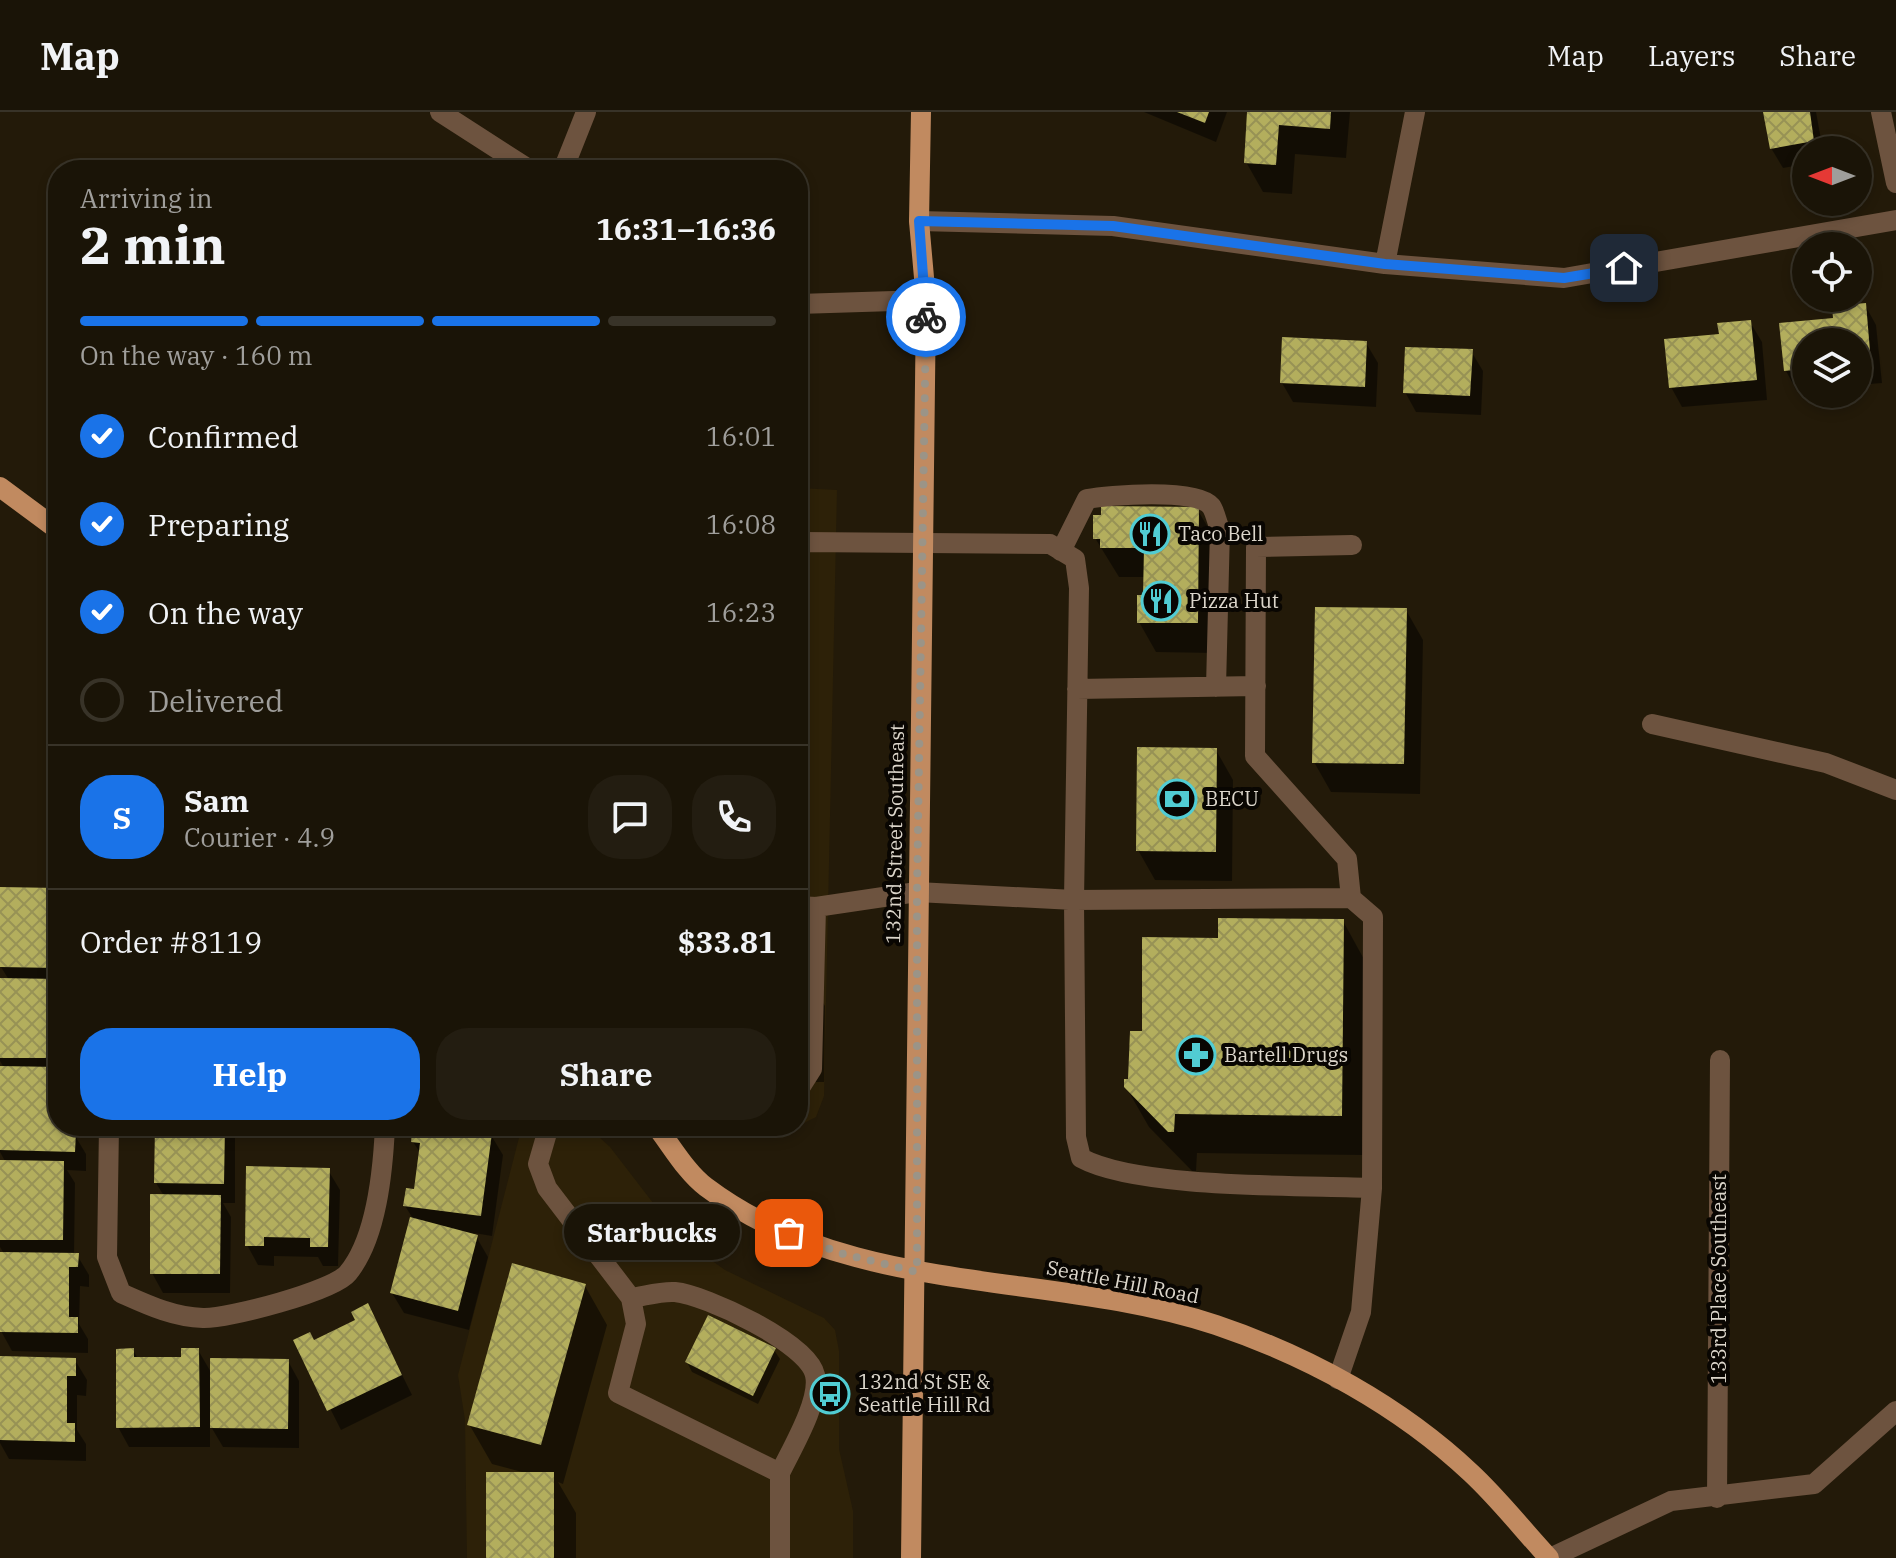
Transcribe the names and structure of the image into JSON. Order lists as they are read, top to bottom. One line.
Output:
{"streets":{"main road":["132nd Street Southeast","Seattle Hill Road"],"street":["133rd Place Southeast"]},"crossings":[["132nd Street Southeast","Seattle Hill Road"]],"places":{"restaurant":["Taco Bell","Pizza Hut"],"bank":["BECU"],"pharmacy":["Bartell Drugs"],"other":["Starbucks"],"bus stop":["132nd St SE & Seattle Hill Rd"]},"north":"left","page":{"header":"Map","nav":["Map","Layers","Share"],"heading":["2 min","Arriving in","16:31–16:36"],"panel":["Sam","Courier · 4.9","Order #8119","$33.81"],"bar":"On the way · 160 m","list":[["Confirmed","16:01"],["Preparing","16:08"],["On the way","16:23"],"Delivered"],"round":"S","buttons":["Help","Share"],"bubble":"Starbucks"}}
